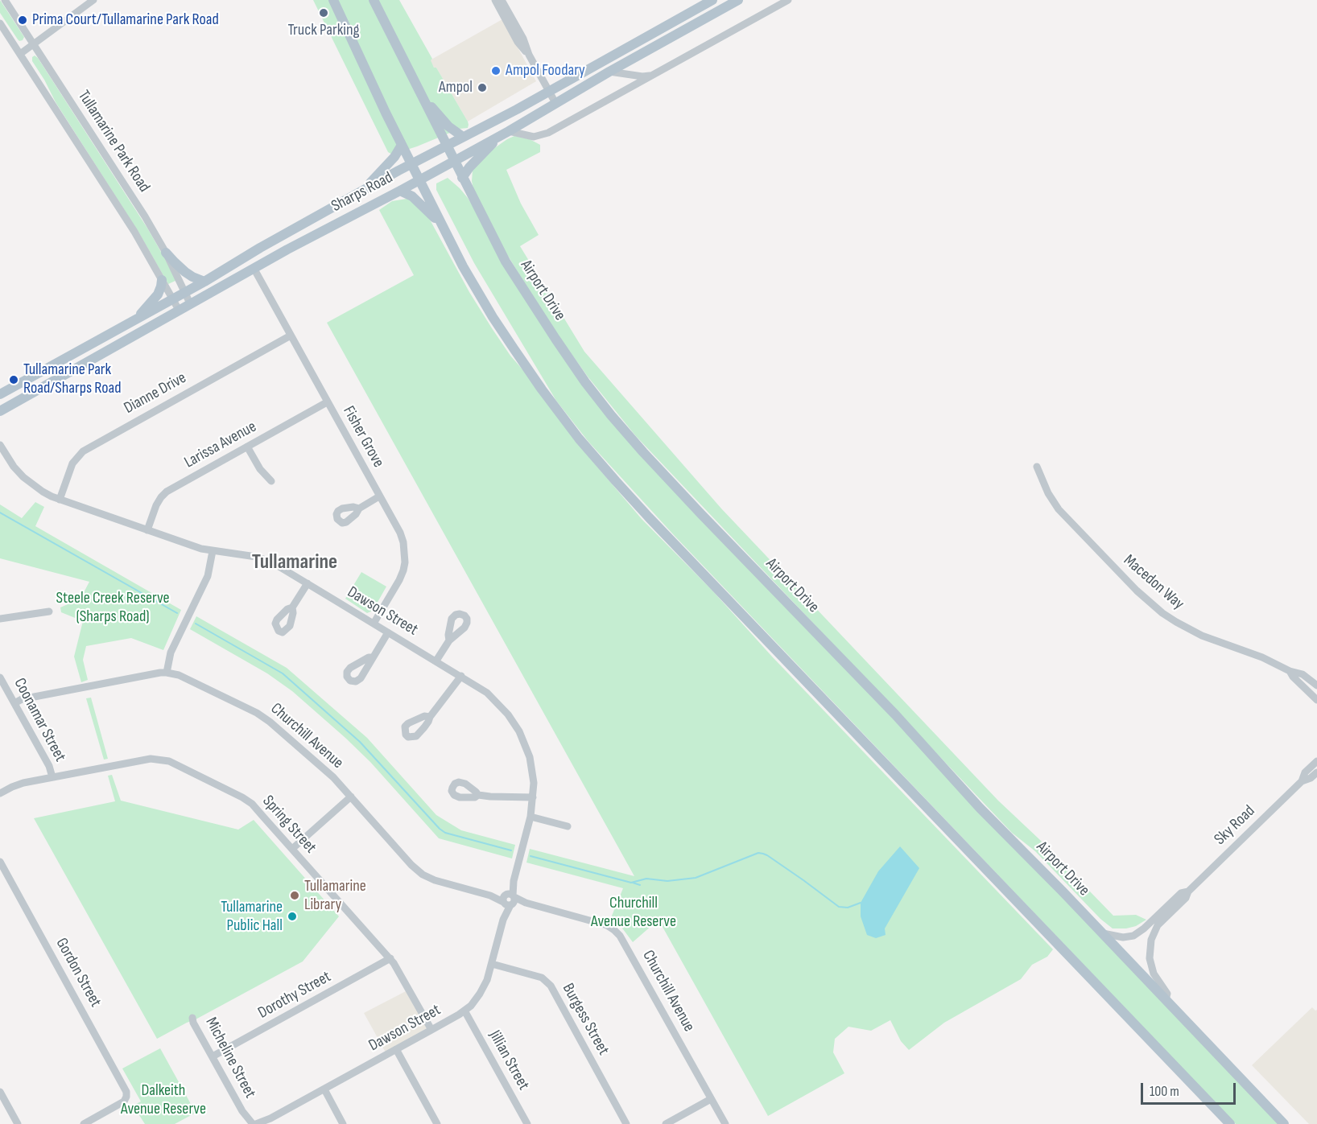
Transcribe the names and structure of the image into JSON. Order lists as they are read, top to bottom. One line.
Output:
{"streets":{"main road":["Sharps Road","Airport Drive"],"street":["Tullamarine Park Road","Dianne Drive","Fisher Grove","Larissa Avenue","Macedon Way","Dawson Street","Coonamar Street","Churchill Avenue","Spring Street","Sky Road","Gordon Street","Dorothy Street","Burgess Street","Micheline Street","Jillian Street"]},"crossings":[["Tullamarine Park Road","Sharps Road"],["Sharps Road","Airport Drive"],["Sharps Road","Fisher Grove"],["Airport Drive","Sky Road"],["Dianne Drive","Fisher Grove"],["Dianne Drive","Dawson Street"],["Fisher Grove","Larissa Avenue"],["Fisher Grove","Dawson Street"],["Larissa Avenue","Dawson Street"],["Dawson Street","Churchill Avenue"],["Dawson Street","Spring Street"],["Dawson Street","Burgess Street"],["Dawson Street","Jillian Street"],["Coonamar Street","Churchill Avenue"],["Coonamar Street","Spring Street"],["Spring Street","Dorothy Street"],["Dorothy Street","Micheline Street"]],"districts":["Tullamarine"],"parks":["Steele Creek Reserve (Sharps Road)","Churchill Avenue Reserve","Dalkeith Avenue Reserve"],"places":["Truck Parking","Prima Court/Tullamarine Park Road","Ampol Foodary","Ampol","Tullamarine Park Road/Sharps Road","Tullamarine Library","Tullamarine Public Hall"],"scale_bar":"100 m"}
